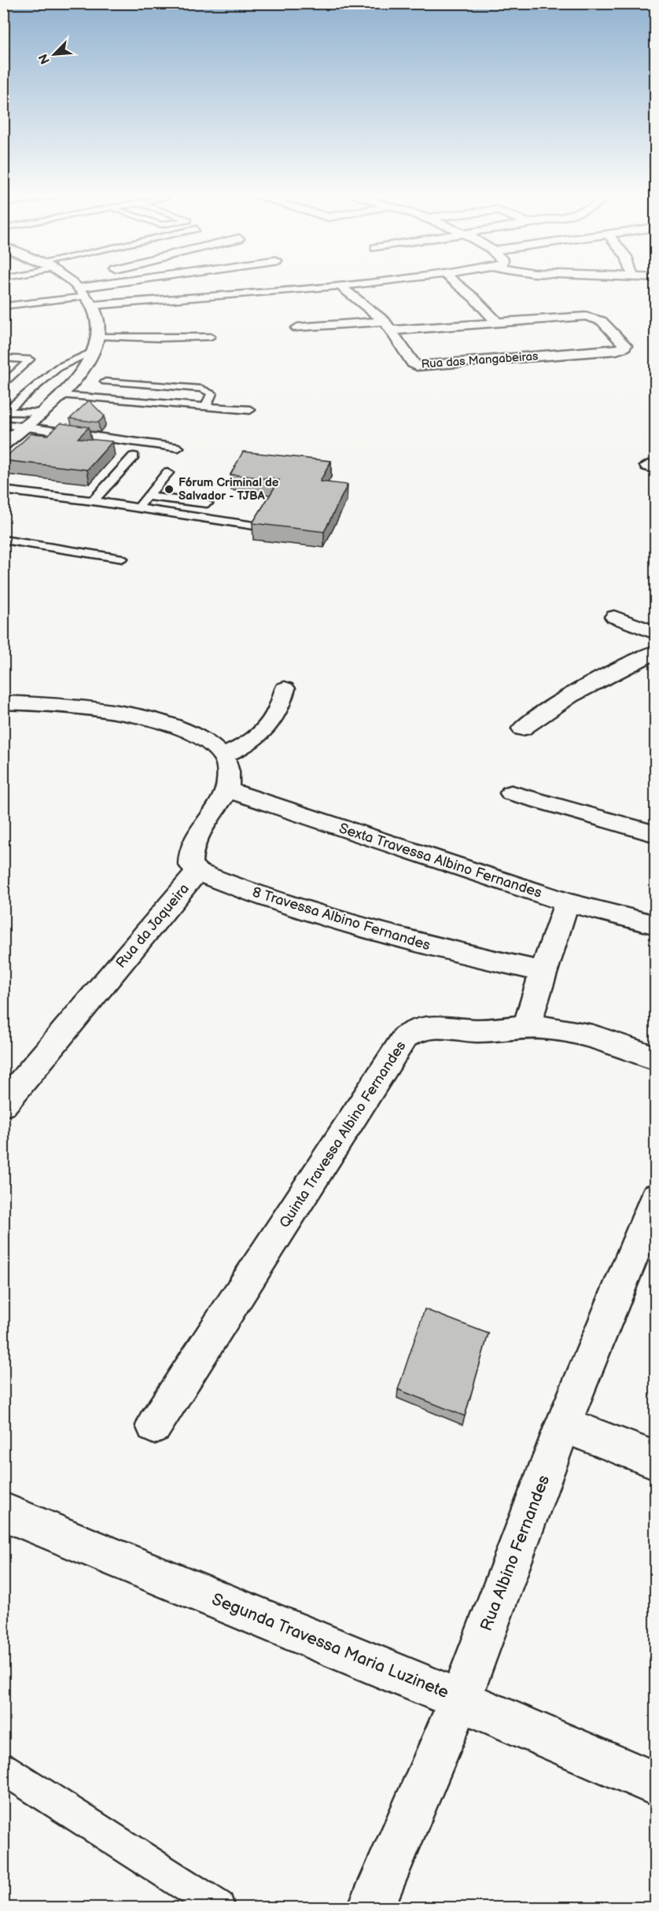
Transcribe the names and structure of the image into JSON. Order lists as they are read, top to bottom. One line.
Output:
{"streets":{"street":["Rua das Mangabeiras","Sexta Travessa Albino Fernandes","8 Travessa Albino Fernandes","Rua da Jaqueira","Quinta Travessa Albino Fernandes","Rua Albino Fernandes","Segunda Travessa Maria Luzinete"]},"crossings":[["Sexta Travessa Albino Fernandes","Rua da Jaqueira"],["8 Travessa Albino Fernandes","Rua da Jaqueira"],["Rua Albino Fernandes","Segunda Travessa Maria Luzinete"]],"places":["Fórum Criminal de Salvador - TJBA"],"north":"bottom left"}
